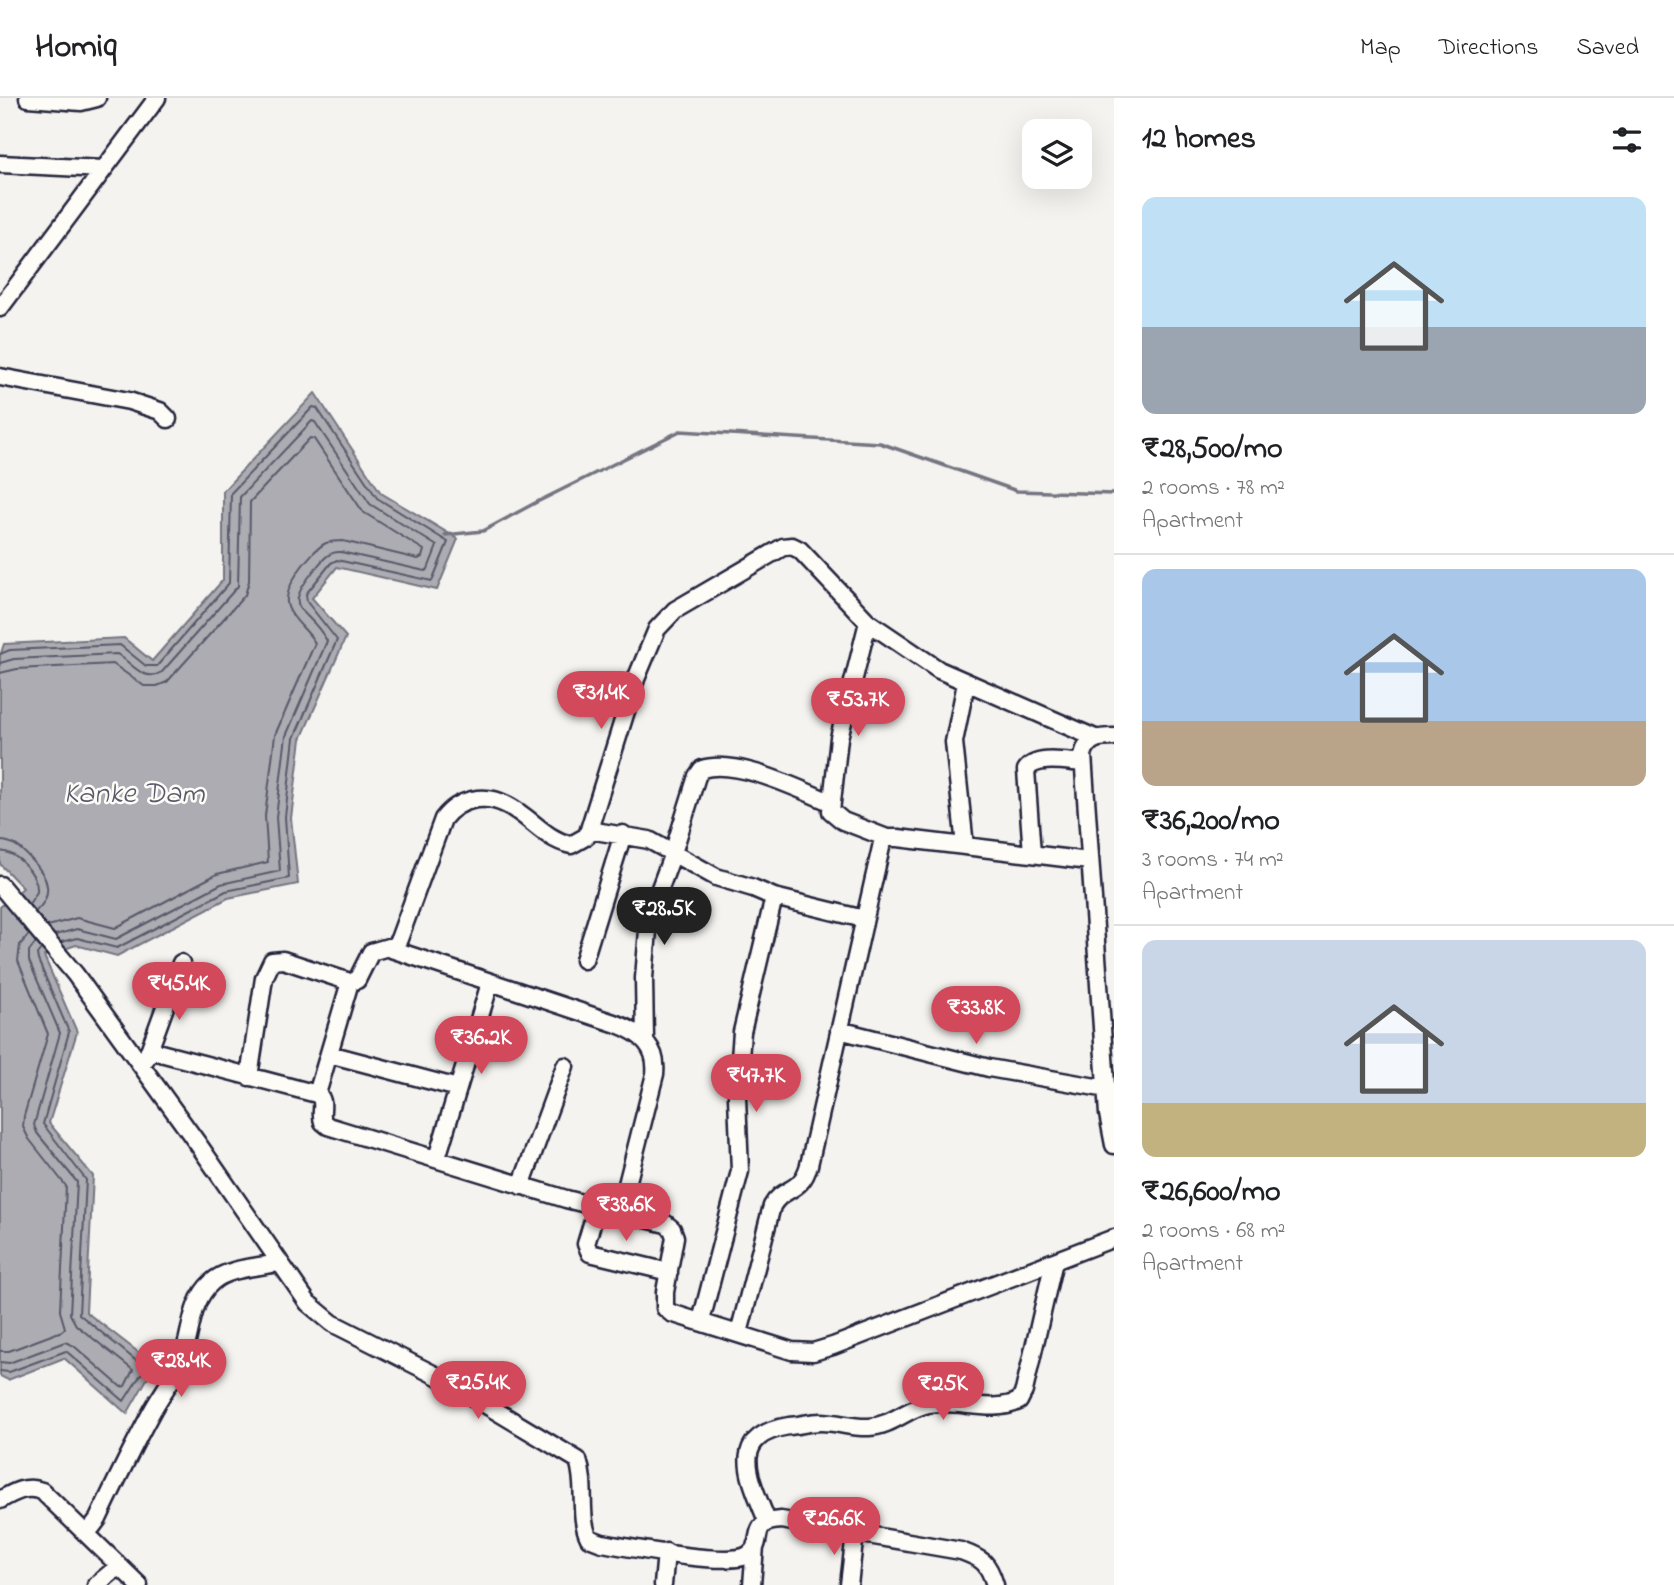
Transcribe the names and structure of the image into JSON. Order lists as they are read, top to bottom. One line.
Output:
{"water":["Kanke Dam"],"page":{"header":"Homiq","nav":["Map","Directions","Saved"],"heading":"12 homes","list":[{"name":"₹28,500/mo","note":"2 rooms · 78 m² · Apartment"},{"name":"₹36,200/mo","note":"3 rooms · 74 m² · Apartment"},{"name":"₹26,600/mo","note":"2 rooms · 68 m² · Apartment"}],"price":["₹31.4K","₹53.7K","₹28.5K","₹45.4K","₹33.8K","₹36.2K","₹47.7K","₹38.6K","₹28.4K","₹25.4K","₹25K","₹26.6K"]}}
